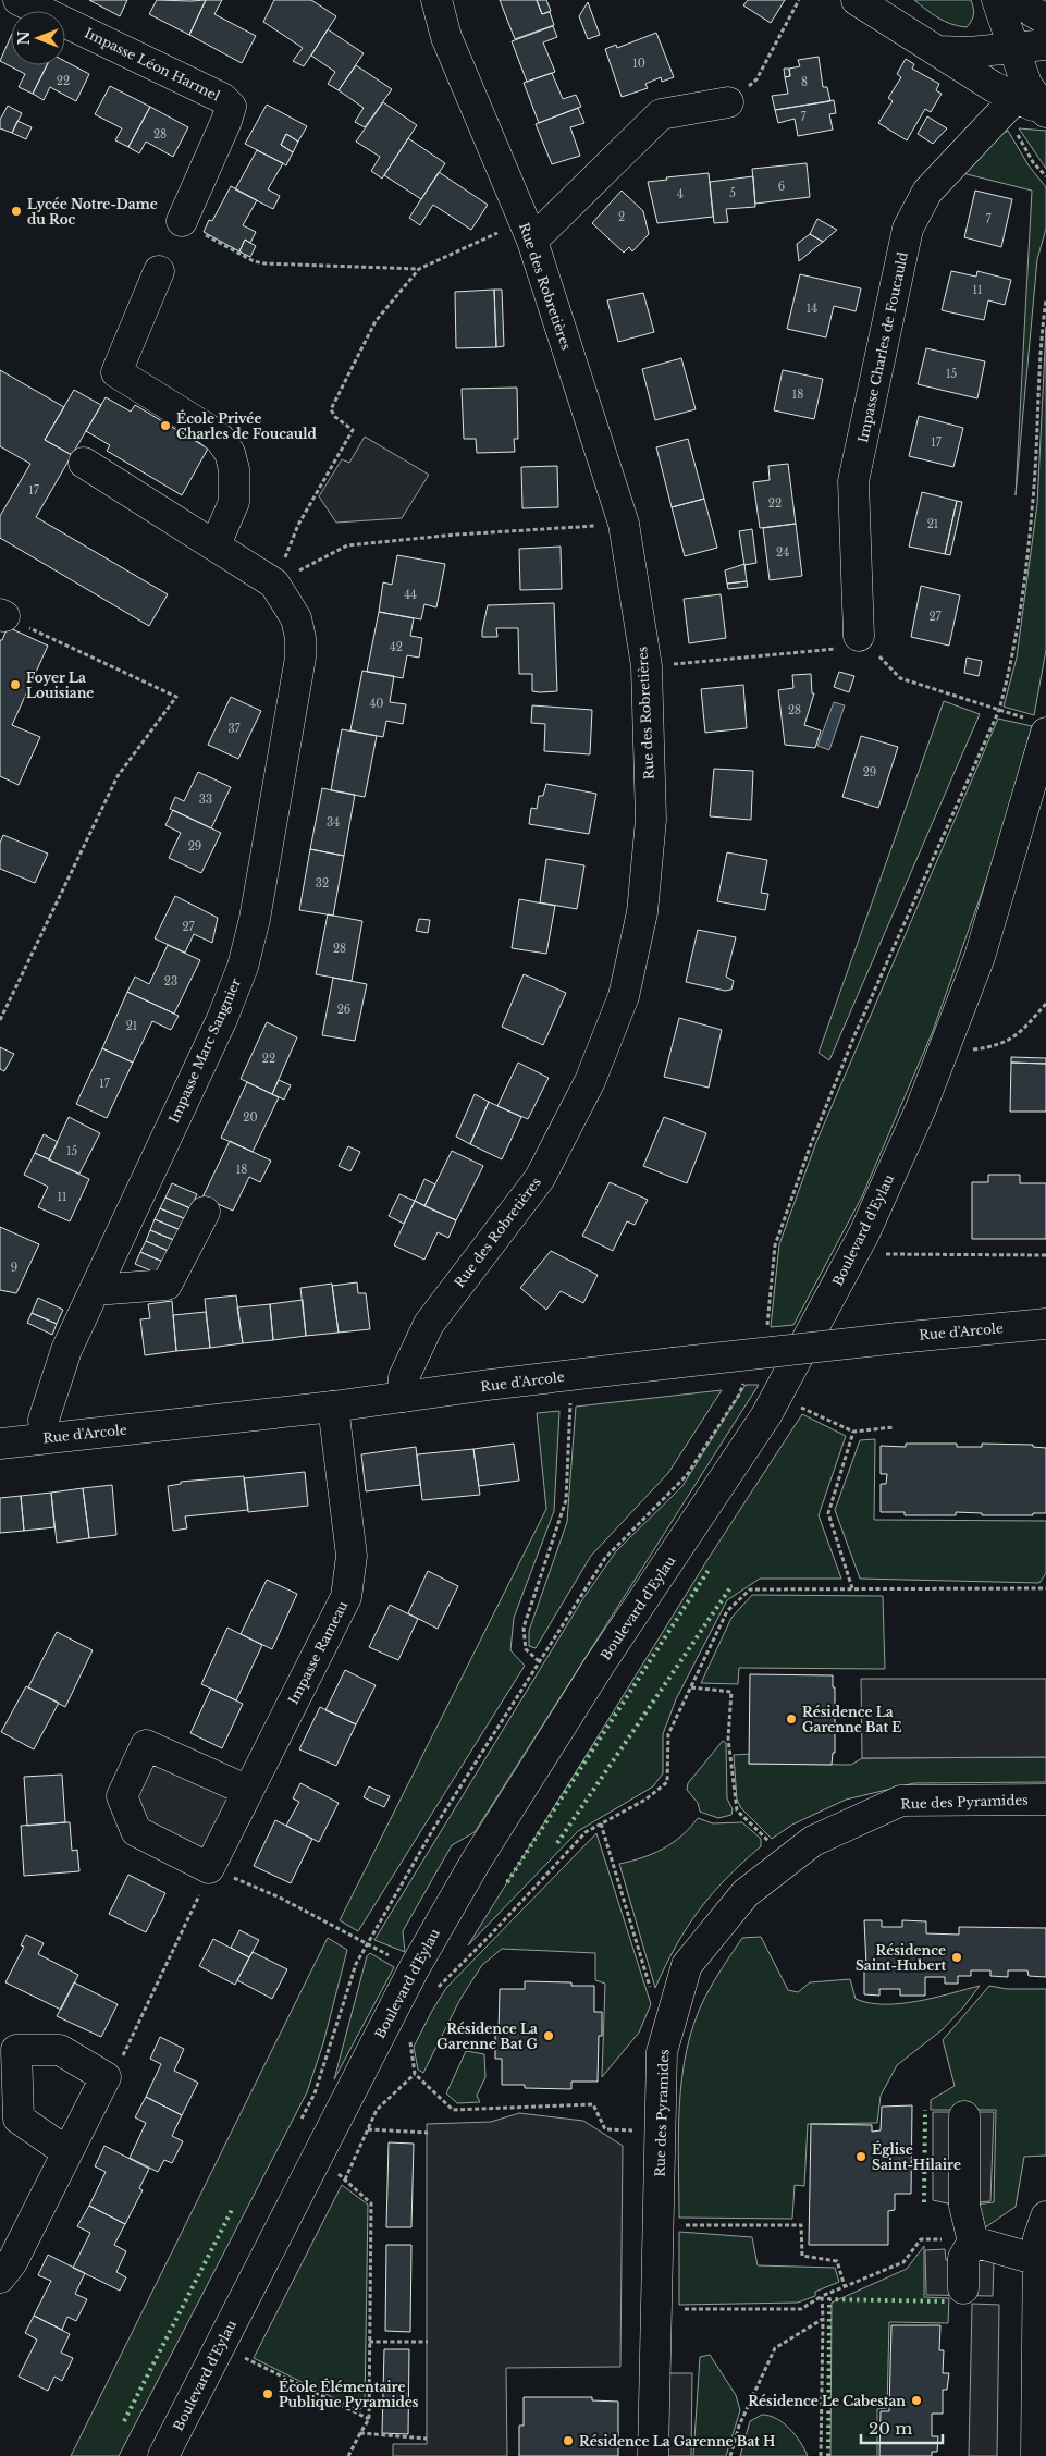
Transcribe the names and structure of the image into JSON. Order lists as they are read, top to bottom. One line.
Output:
{"streets":{"street":["Impasse Léon Harmel","Rue des Robretières","Impasse Charles de Foucauld","Impasse Marc Sangnier","Boulevard d'Eylau","Rue d'Arcole","Impasse Rameau","Rue des Pyramides"]},"crossings":[["Rue des Robretières","Rue d'Arcole"],["Impasse Marc Sangnier","Rue d'Arcole"],["Rue d'Arcole","Impasse Rameau"]],"places":["Lycée Notre-Dame du Roc","École Privée Charles de Foucauld","Foyer La Louisiane","Résidence La Garenne Bat E","Résidence Saint-Hubert","Résidence La Garenne Bat G","Église Saint-Hilaire","École Élémentaire Publique Pyramides","Résidence Le Cabestan","Résidence La Garenne Bat H"],"house_numbers":["10","22","8","7","28","6","5","4","2","7","11","14","15","18","17","17","22","21","24","44","27","42","40","28","37","29","33","34","29","32","27","28","23","26","21","22","17","20","15","18","11","9"],"scale_bar":"20 m","north":"left"}
